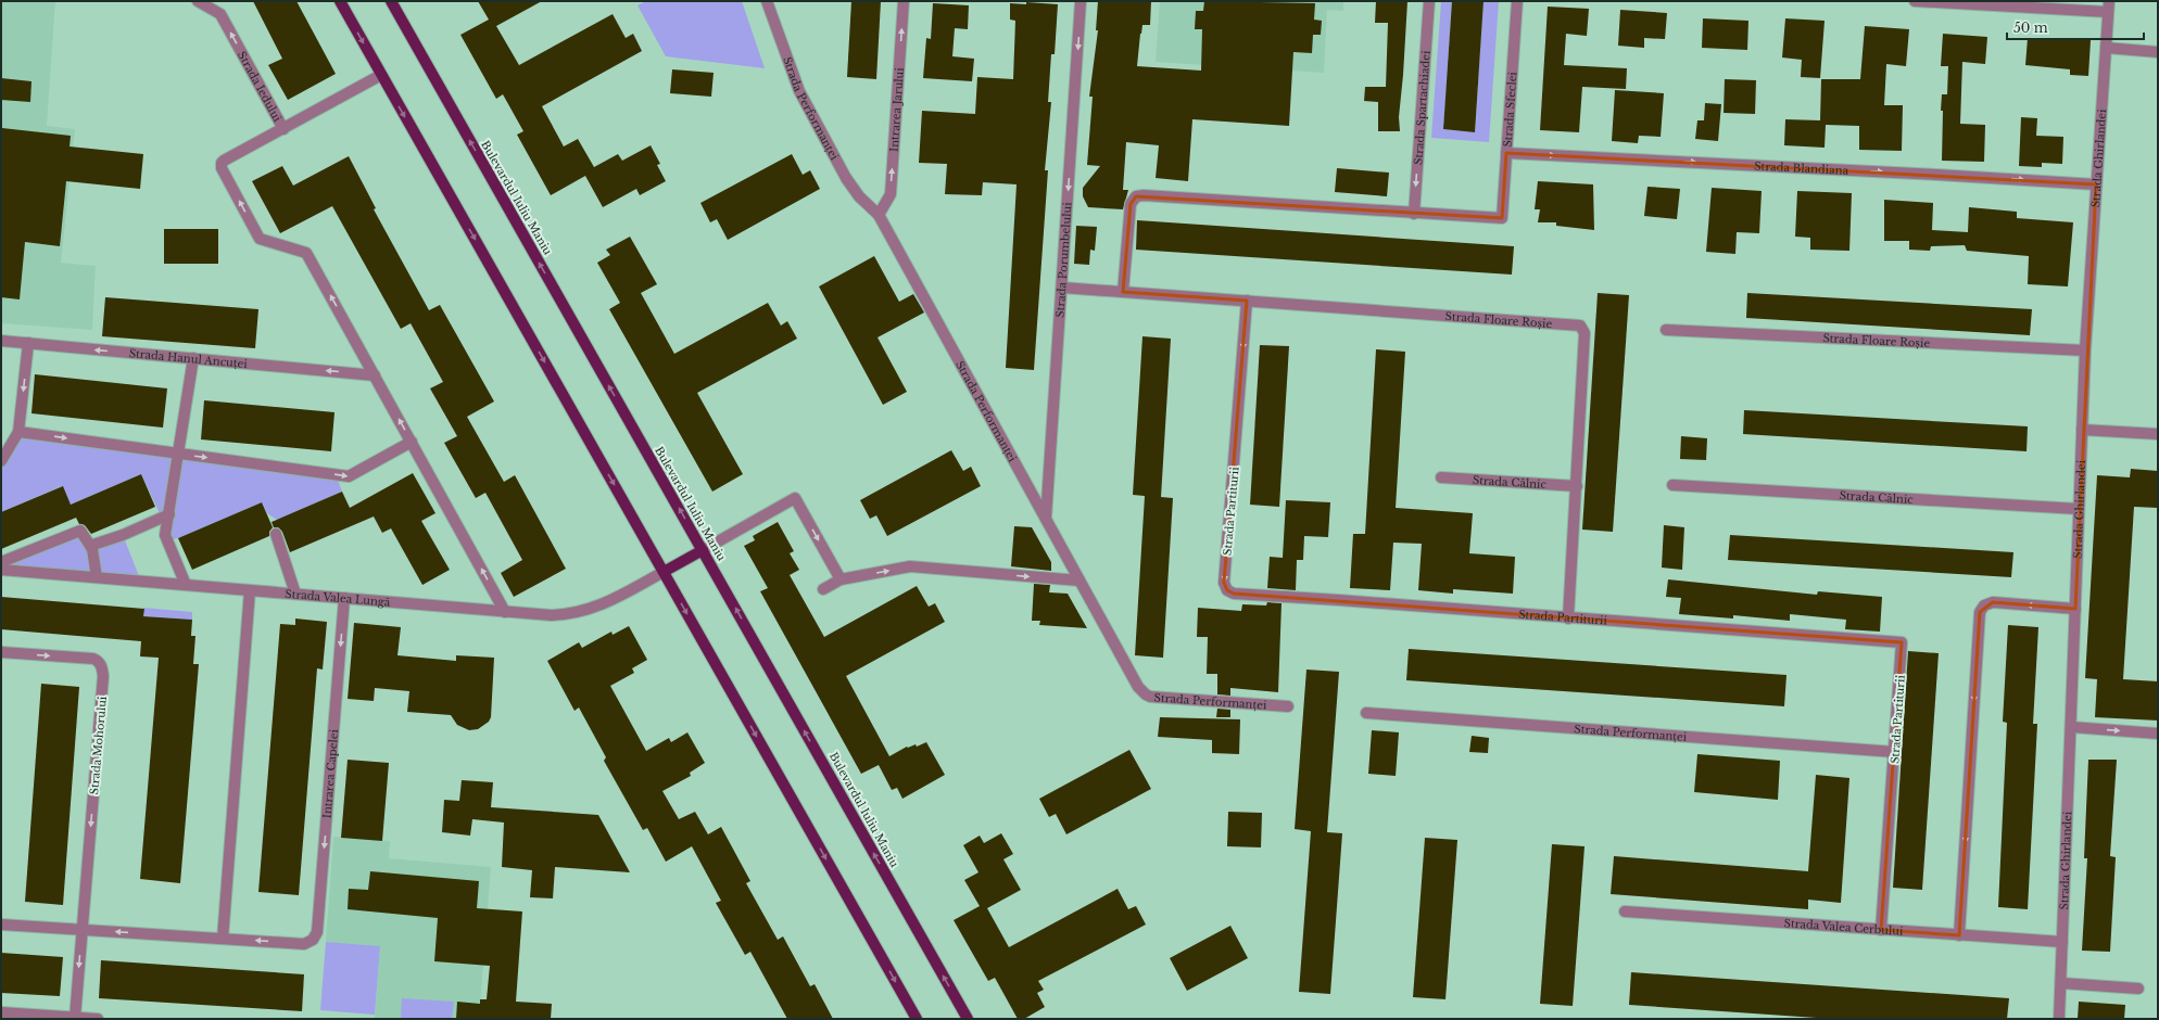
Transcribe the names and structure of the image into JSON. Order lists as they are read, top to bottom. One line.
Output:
{"streets":{"main road":["Bulevardul Iuliu Maniu"],"street":["Strada Iedului","Strada Spartachiadei","Strada Performanței","Intrarea Jarului","Strada Sfeclei","Strada Ghirlandei","Strada Blandiana","Strada Porumbelului","Strada Floare Roșie","Strada Hanul Ancuței","Strada Câlnic","Strada Partiturii","Strada Valea Lungă","Strada Mohorului","Intrarea Capelei","Strada Valea Cerbului"]},"crossings":[["Strada Spartachiadei","Strada Sfeclei"],["Strada Performanței","Intrarea Jarului"],["Strada Performanței","Strada Porumbelului"],["Strada Performanței","Strada Partiturii"],["Strada Sfeclei","Strada Blandiana"],["Strada Ghirlandei","Strada Blandiana"],["Strada Ghirlandei","Strada Floare Roșie"],["Strada Ghirlandei","Strada Câlnic"],["Strada Ghirlandei","Strada Valea Cerbului"],["Strada Porumbelului","Strada Floare Roșie"],["Strada Floare Roșie","Strada Câlnic"],["Strada Floare Roșie","Strada Partiturii"],["Strada Partiturii","Strada Valea Cerbului"],["Strada Valea Lungă","Intrarea Capelei"]],"one_way":["Strada Iedului","Strada Spartachiadei","Intrarea Jarului","Strada Blandiana","Strada Porumbelului","Strada Mohorului"],"scale_bar":"50 m"}
